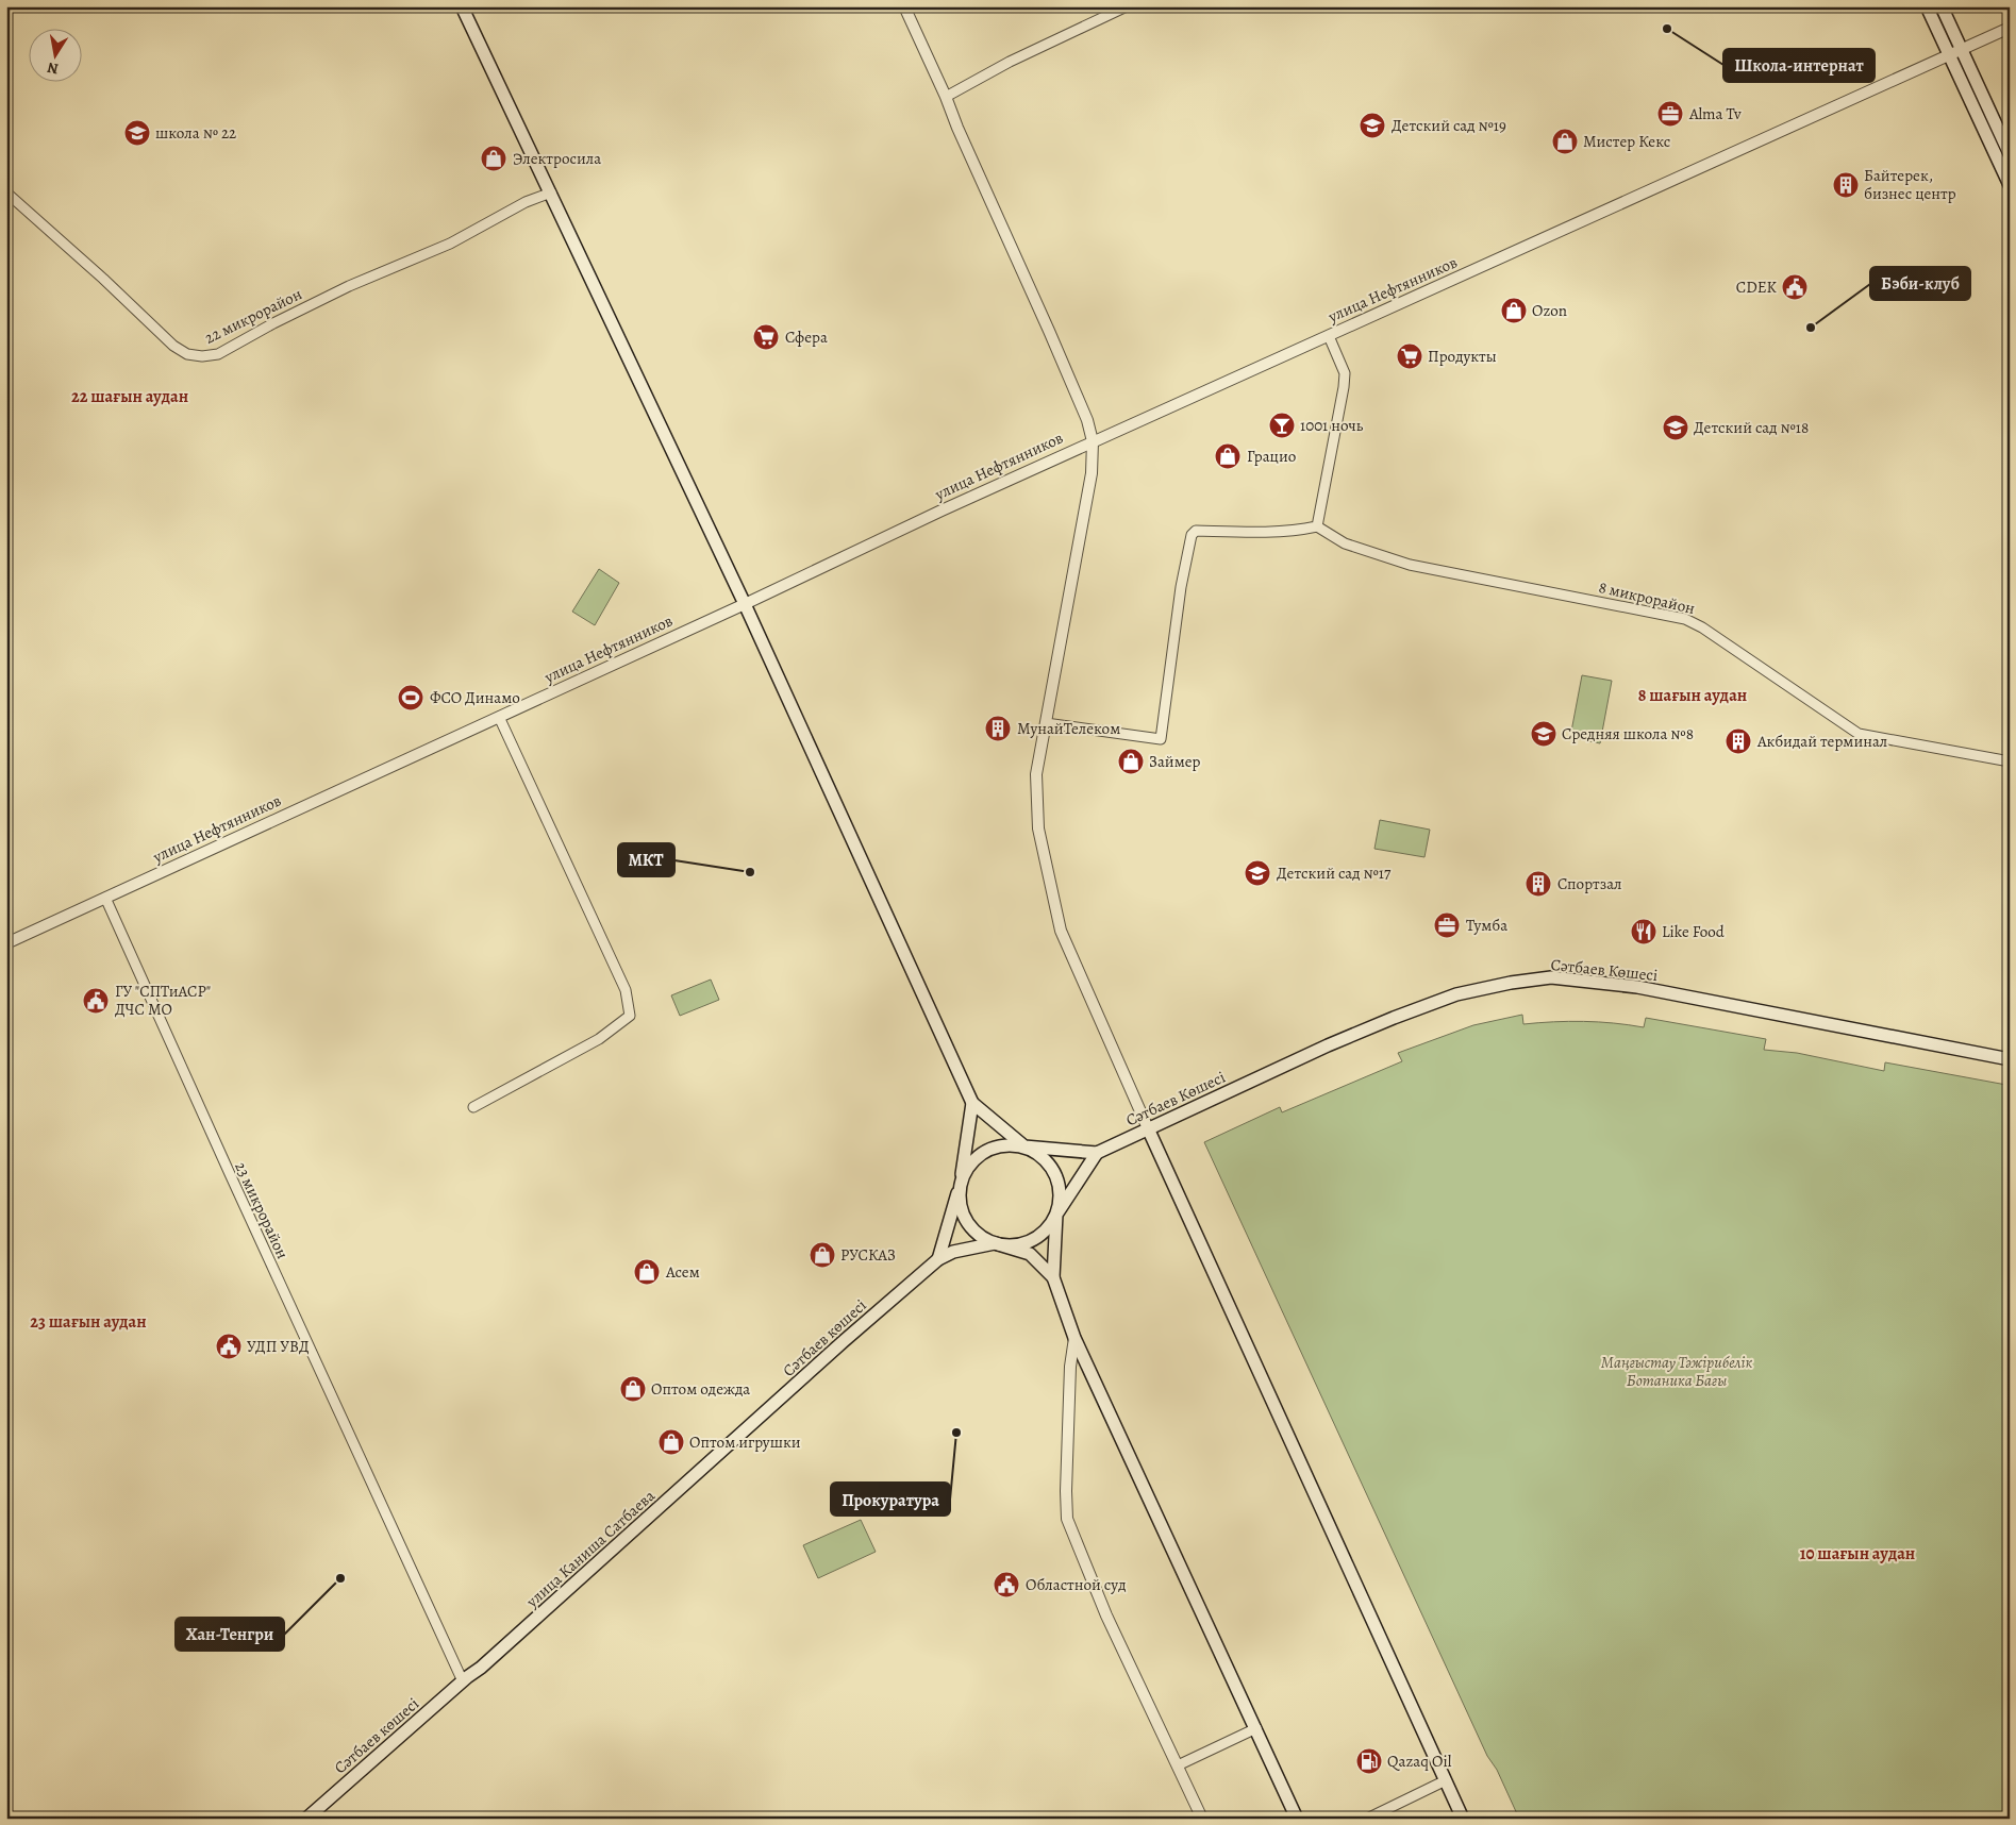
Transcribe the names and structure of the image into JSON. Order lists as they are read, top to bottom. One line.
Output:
{"streets":{"main road":["Сәтбаев Көшесі","Сәтбаев көшесі","улица Каниша Сатбаева"],"street":["улица Нефтянников","22 микрорайон","8 микрорайон","23 микрорайон"]},"crossings":[["улица Нефтянников","23 микрорайон"],["23 микрорайон","Сәтбаев көшесі"],["23 микрорайон","улица Каниша Сатбаева"],["Сәтбаев көшесі","улица Каниша Сатбаева"]],"districts":["22 шағын аудан","8 шағын аудан","23 шағын аудан","10 шағын аудан"],"parks":["Маңғыстау Тәжірибелік Ботаника Бағы"],"places":{"other":["Школа-интернат","Бэби-клуб","МКТ","Прокуратура","Хан-Тенгри"],"office":["Alma Tv","Тумба"],"school or university":["Детский сад №19","школа № 22","Детский сад №18","Средняя школа №8","Детский сад №17"],"shop":["Мистер Кекс","Электросила","Ozon","Грацио","Займер","РУСКАЗ","Асем","Оптом одежда","Оптом игрушки"],"building":["Байтерек, бизнес центр","МунайТелеком","Акбидай терминал","Спортзал"],"public building":["CDEK","ГУ \"СПТиАСР\" ДЧС МО","УДП УВД","Областной суд"],"supermarket":["Сфера","Продукты"],"bar":["1001 ночь"],"sports":["ФСО Динамо"],"restaurant":["Like Food"],"fuel station":["Qazaq Oil"]},"north":"bottom"}
